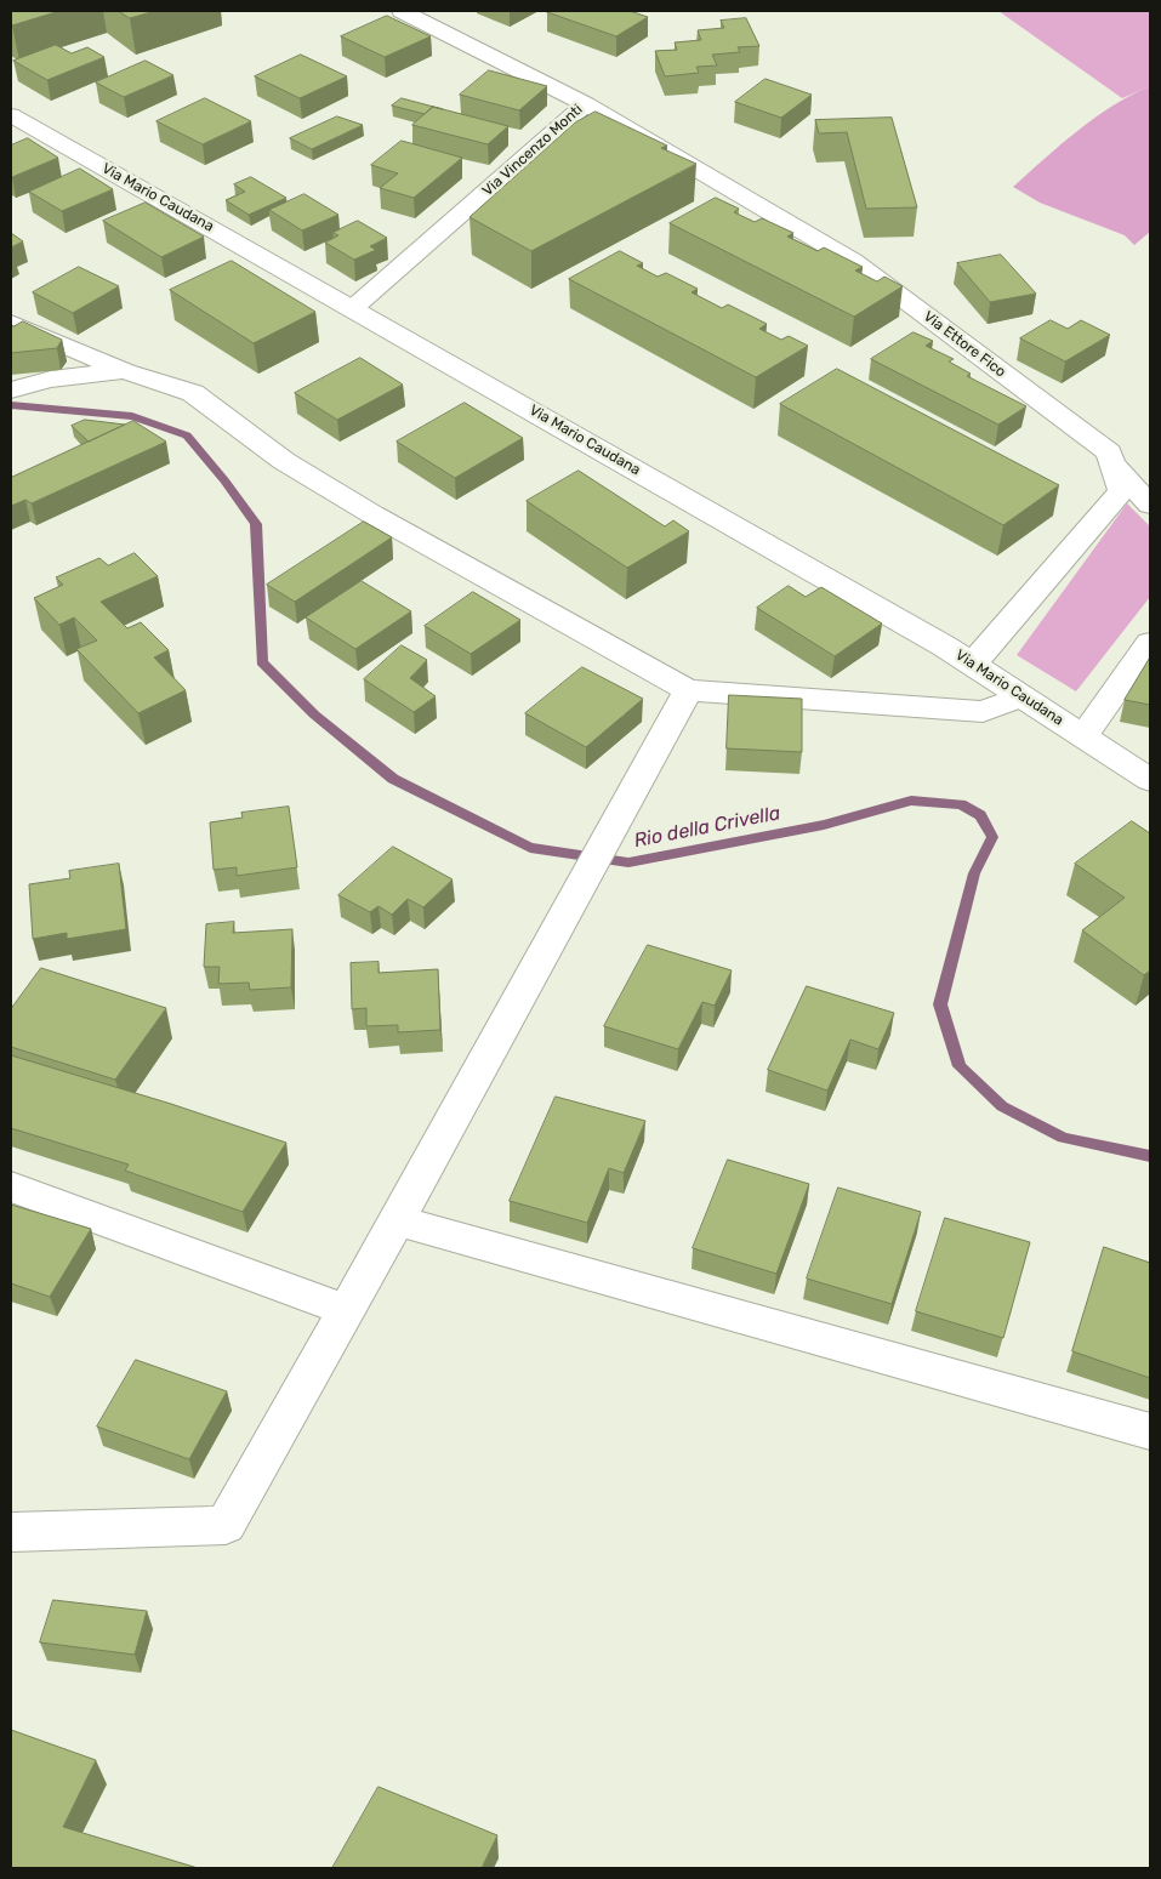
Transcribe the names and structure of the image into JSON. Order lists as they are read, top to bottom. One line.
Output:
{"streets":{"street":["Via Vincenzo Monti","Via Mario Caudana","Via Ettore Fico"]},"crossings":[["Via Vincenzo Monti","Via Mario Caudana"],["Via Vincenzo Monti","Via Ettore Fico"],["Via Mario Caudana","Via Ettore Fico"]],"water":["Rio della Crivella"]}
